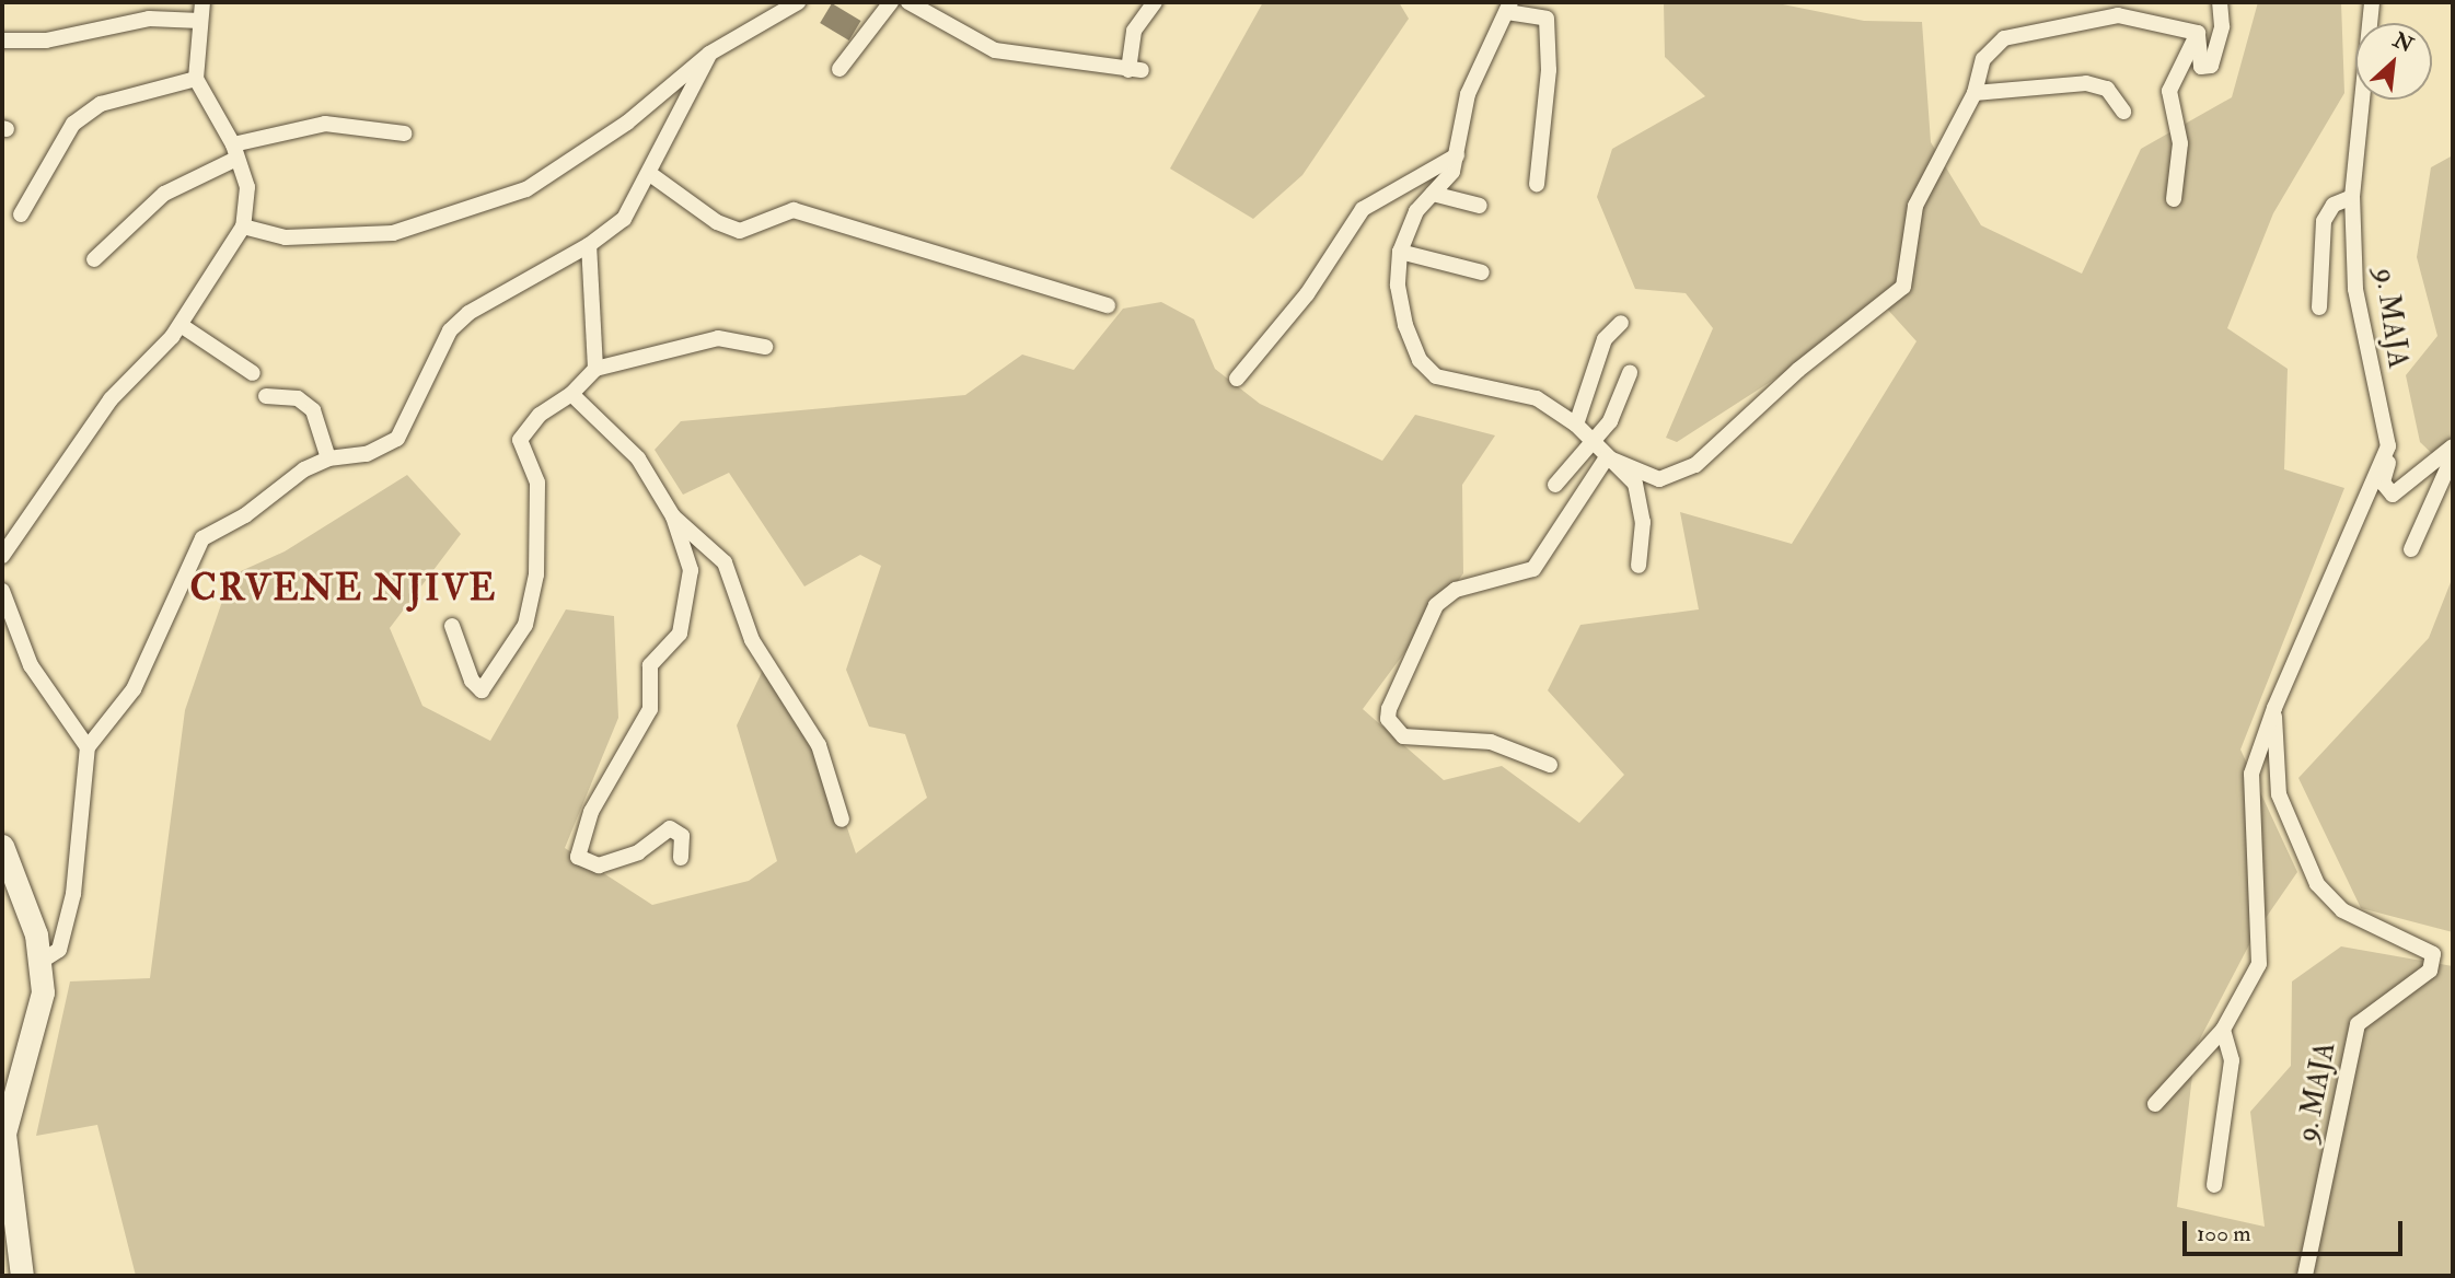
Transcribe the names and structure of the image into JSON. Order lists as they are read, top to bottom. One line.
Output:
{"streets":{"street":["9. MAJA"]},"districts":["CRVENE NJIVE"],"scale_bar":"100 m","north":"top right"}
